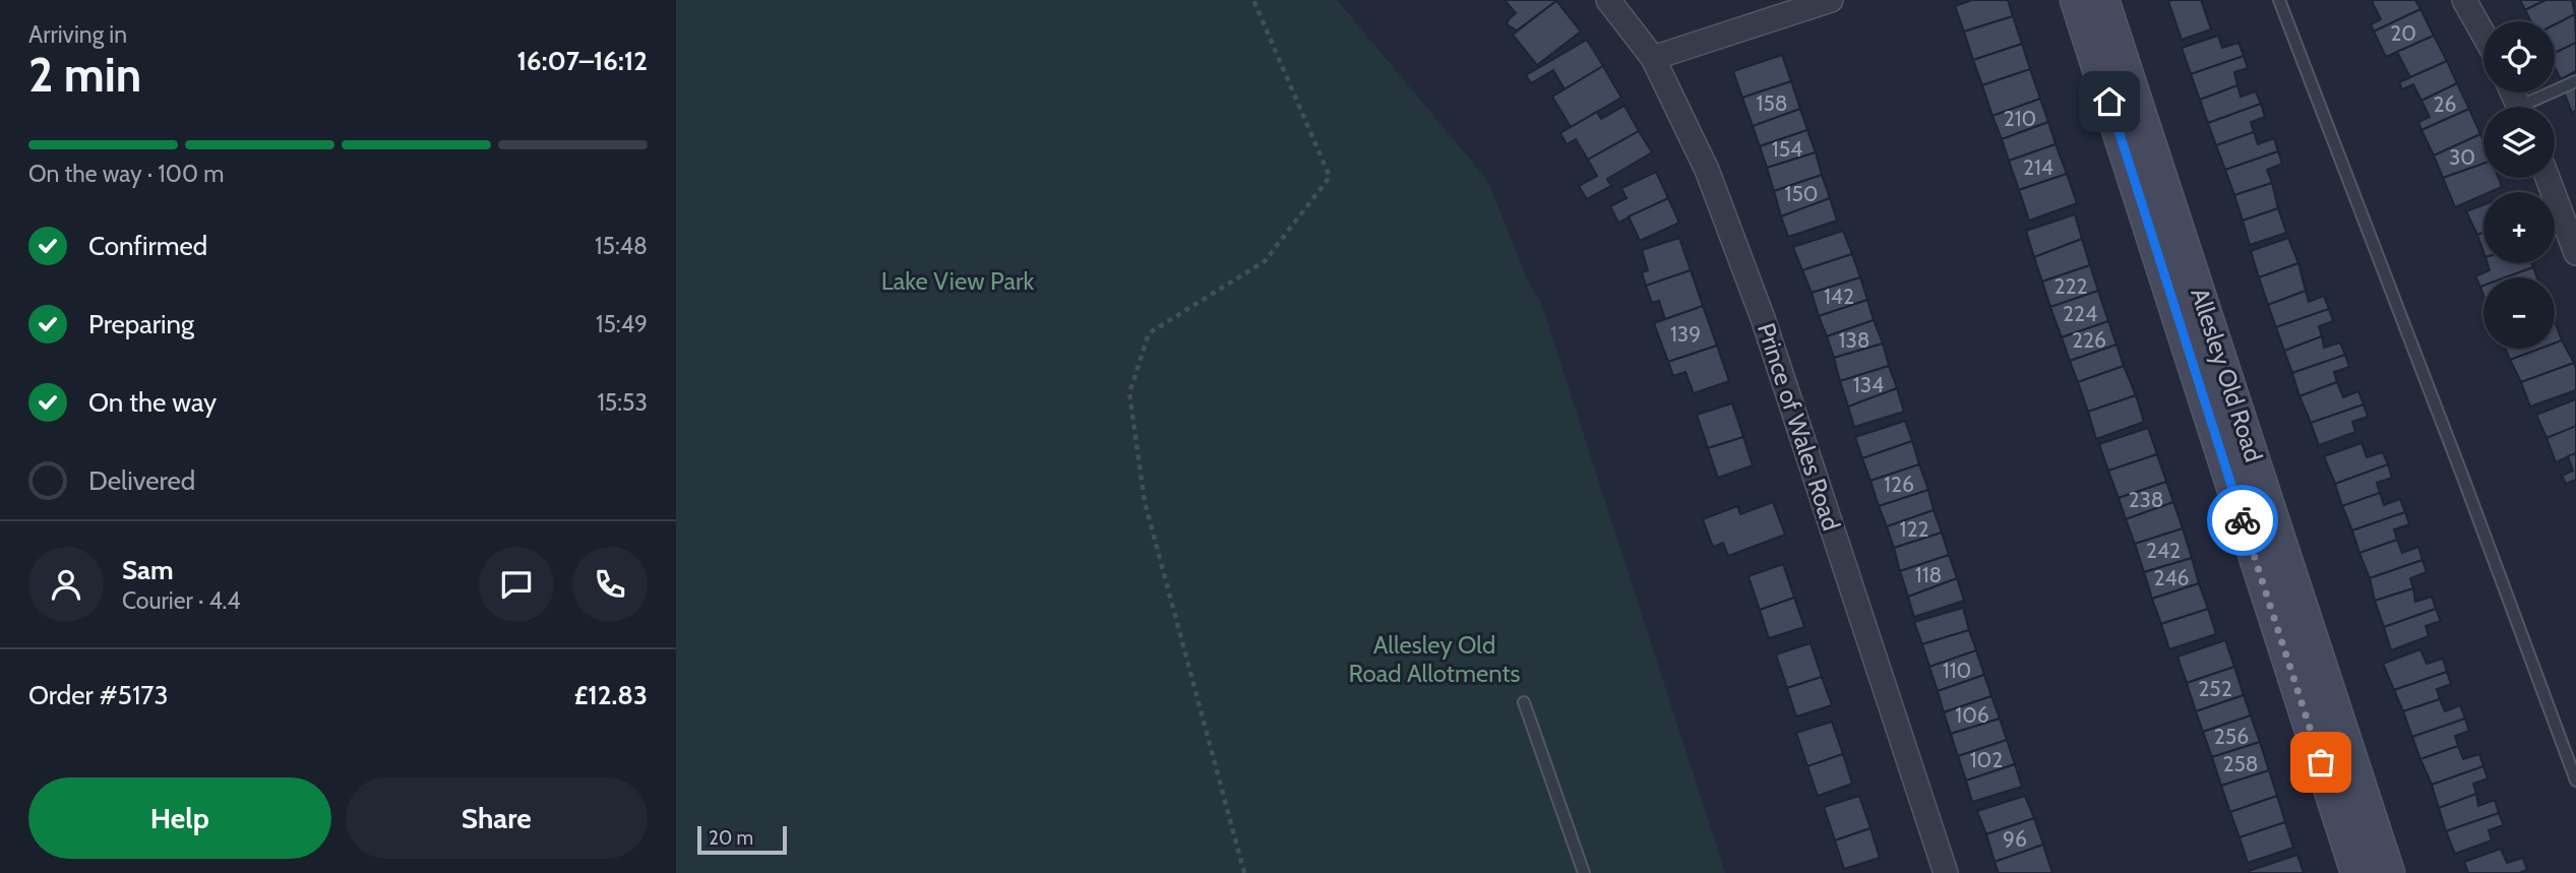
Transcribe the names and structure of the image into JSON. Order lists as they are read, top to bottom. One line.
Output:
{"streets":{"main road":["Allesley Old Road"],"street":["Prince of Wales Road"]},"parks":["Lake View Park","Allesley Old Road Allotments"],"house_numbers":["20","158","26","210","154","30","214","150","222","142","224","139","138","226","134","126","238","122","242","118","246","110","252","106","256","102","258","96"],"scale_bar":"20 m","page":{"heading":["2 min","Arriving in","16:07–16:12"],"panel":["Sam","Courier · 4.4","Order #5173","£12.83"],"map_buttons":["+","−"],"bar":"On the way · 100 m","list":[["Confirmed","15:48"],["Preparing","15:49"],["On the way","15:53"],"Delivered"],"buttons":["Help","Share"],"scale":"20 m"}}
